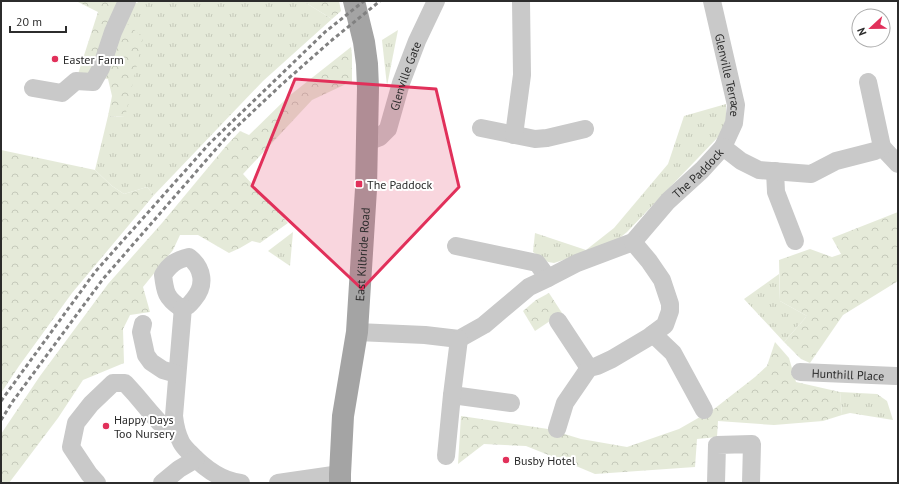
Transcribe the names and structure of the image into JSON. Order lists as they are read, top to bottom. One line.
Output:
{"streets":{"main road":["East Kilbride Road"],"street":["Glenville Terrace","Glenville Gate","The Paddock","Hunthill Place"]},"crossings":[["Glenville Terrace","The Paddock"],["Glenville Gate","East Kilbride Road"]],"places":{"other":["Easter Farm","Happy Days Too Nursery","Busby Hotel"],"transit":["The Paddock"]},"scale_bar":"20 m","north":"left"}
